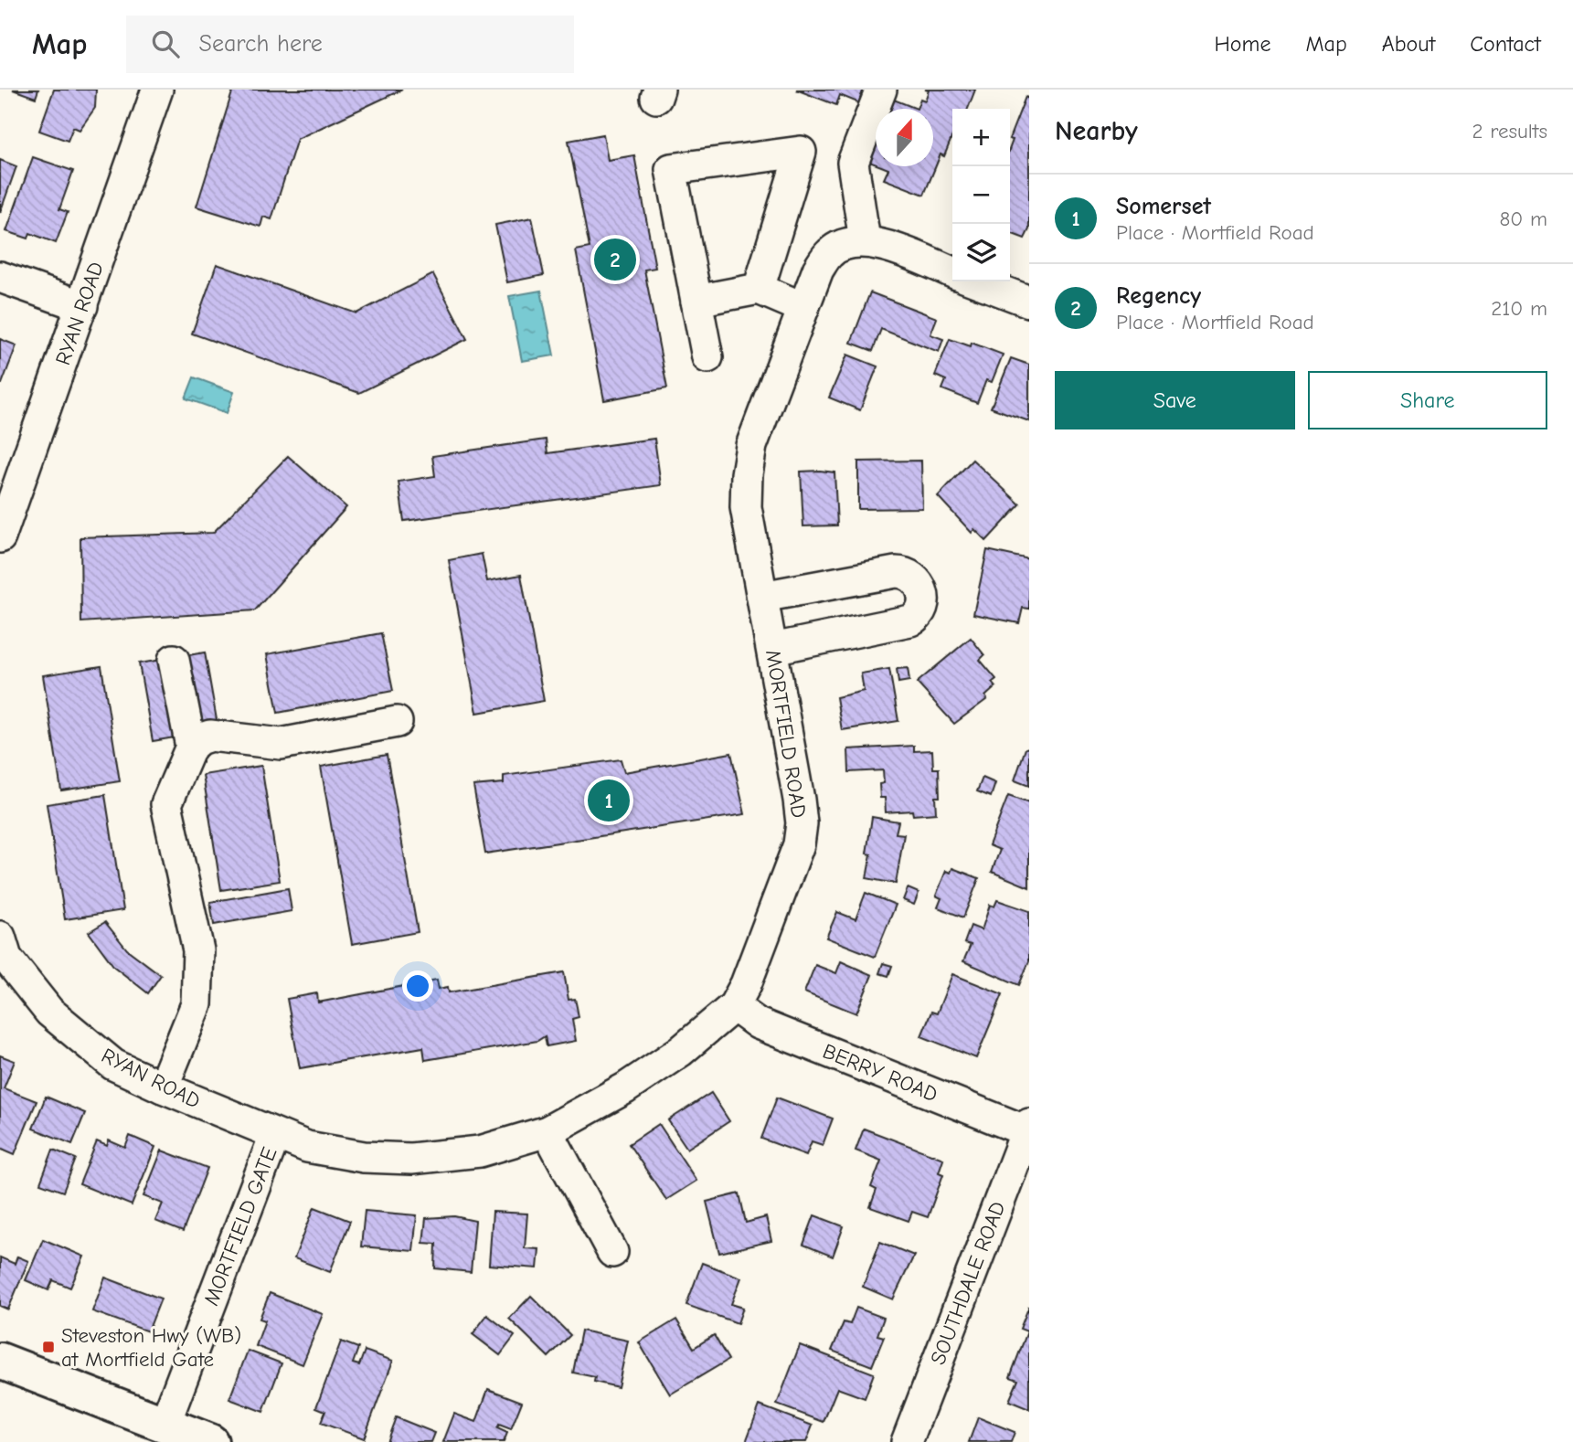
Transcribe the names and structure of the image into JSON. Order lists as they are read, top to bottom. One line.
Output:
{"streets":{"street":["RYAN ROAD","MORTFIELD ROAD","BERRY ROAD","MORTFIELD GATE","SOUTHDALE ROAD"]},"crossings":[["RYAN ROAD","MORTFIELD ROAD"],["RYAN ROAD","MORTFIELD GATE"],["MORTFIELD ROAD","BERRY ROAD"],["MORTFIELD ROAD","MORTFIELD GATE"],["BERRY ROAD","SOUTHDALE ROAD"]],"places":{"transit":["Steveston Hwy (WB) at Mortfield Gate"]},"north":"top","page":{"header":"Map","search":"Search here","nav":["Home","Map","About","Contact"],"heading":["Nearby","2 results"],"map_buttons":["+","−"],"list":[{"mark":"1","name":"Somerset","note":"Place · Mortfield Road","value":"80 m"},{"mark":"2","name":"Regency","note":"Place · Mortfield Road","value":"210 m"}],"pins":["2","1"],"buttons":["Save","Share"]}}
